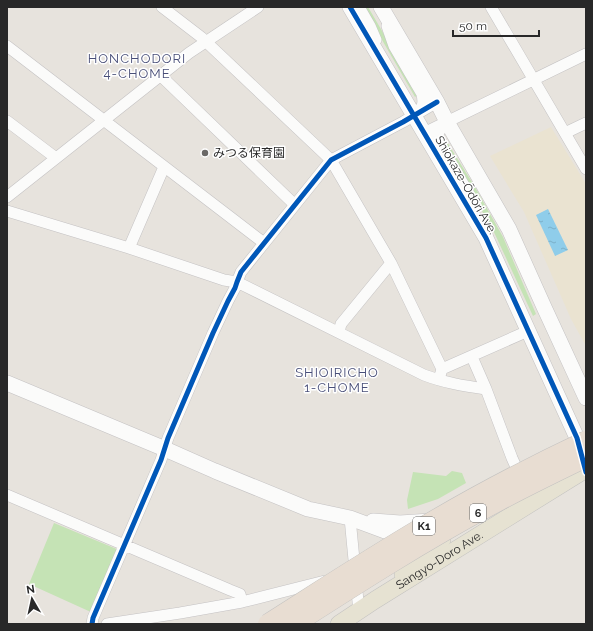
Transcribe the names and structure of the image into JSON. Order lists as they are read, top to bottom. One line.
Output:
{"streets":{"highway":["K1"],"main road":["6","Sangyo-Doro Ave."],"street":["Shiokaze-Ōdōri Ave."]},"crossings":[["Shiokaze-Ōdōri Ave.","K1"],["Shiokaze-Ōdōri Ave.","Sangyo-Doro Ave."],["K1","Sangyo-Doro Ave."]],"districts":["HONCHODORI 4-CHOME","SHIOIRICHO 1-CHOME"],"places":["みつる保育園"],"scale_bar":"50 m","north":"top"}
